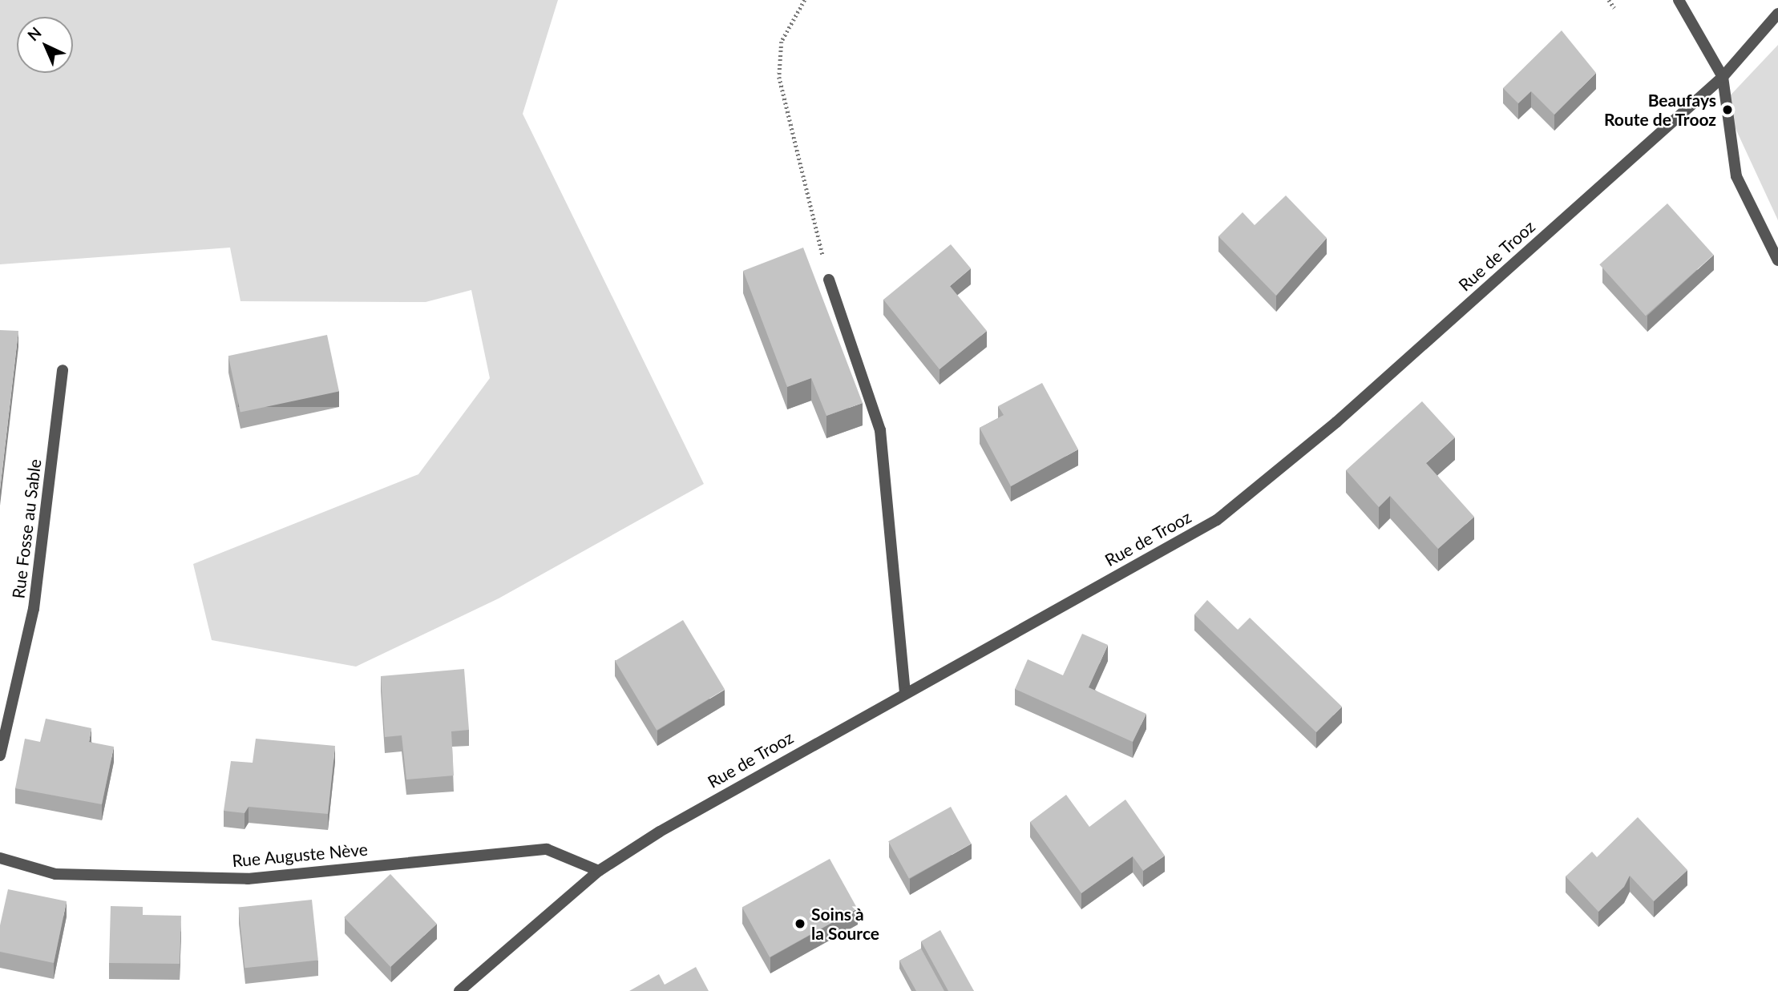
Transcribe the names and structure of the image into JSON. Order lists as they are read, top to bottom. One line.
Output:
{"streets":{"street":["Rue de Trooz","Rue Fosse au Sable","Rue Auguste Nève"]},"crossings":[["Rue de Trooz","Rue Auguste Nève"]],"places":["Beaufays Route de Trooz","Soins à la Source"],"north":"top left"}
